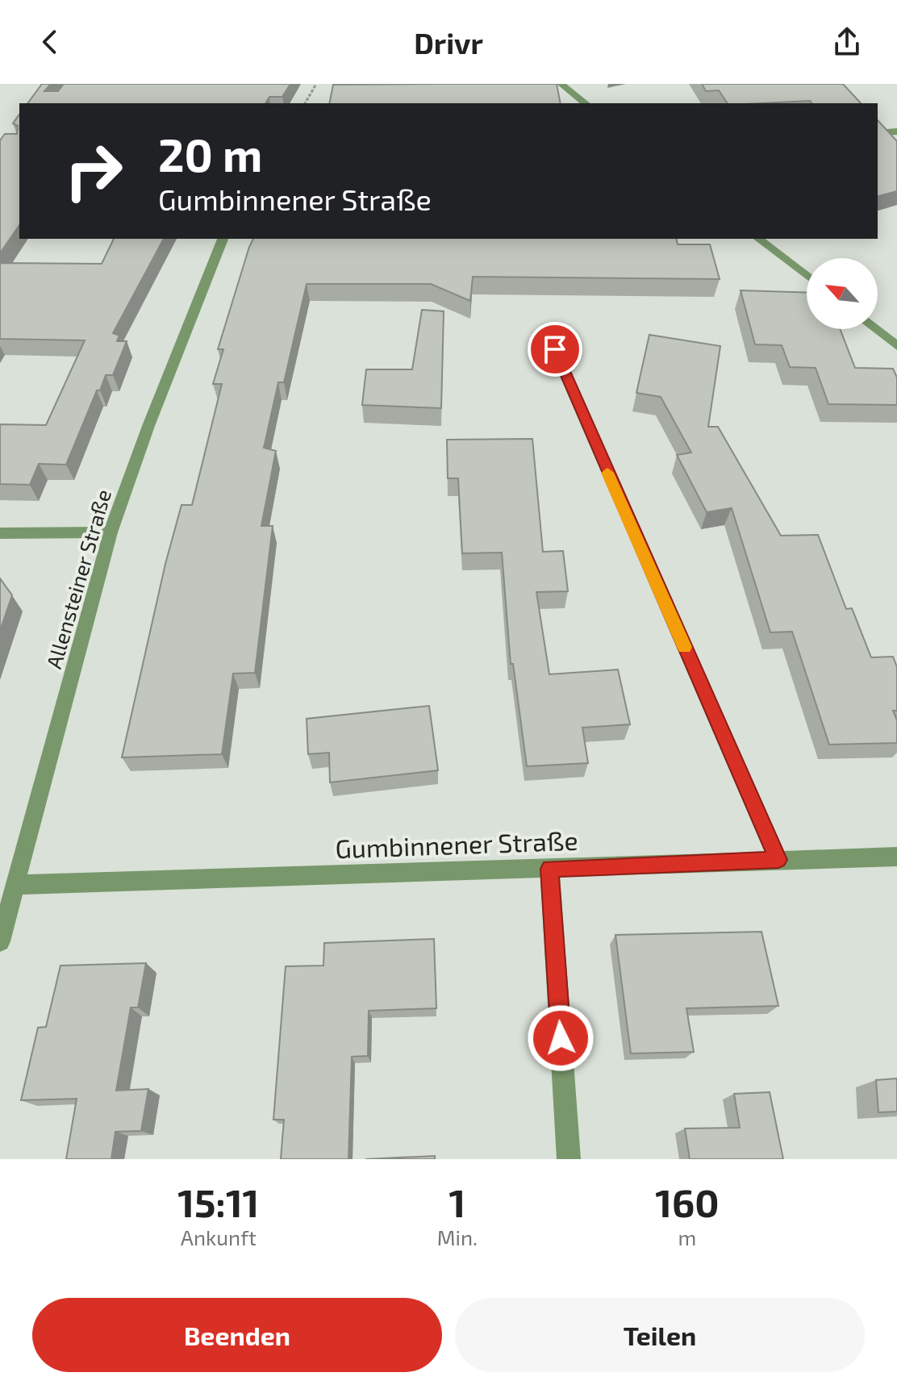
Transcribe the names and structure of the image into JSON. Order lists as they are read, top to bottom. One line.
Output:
{"streets":{"street":["Allensteiner Straße","Gumbinnener Straße"]},"crossings":[["Allensteiner Straße","Gumbinnener Straße"]],"north":"top left","page":{"header":"Drivr","turn":["20 m","Gumbinnener Straße"],"eta":["15:11","Ankunft","1","Min.","160","m"],"buttons":["Beenden","Teilen"]}}
